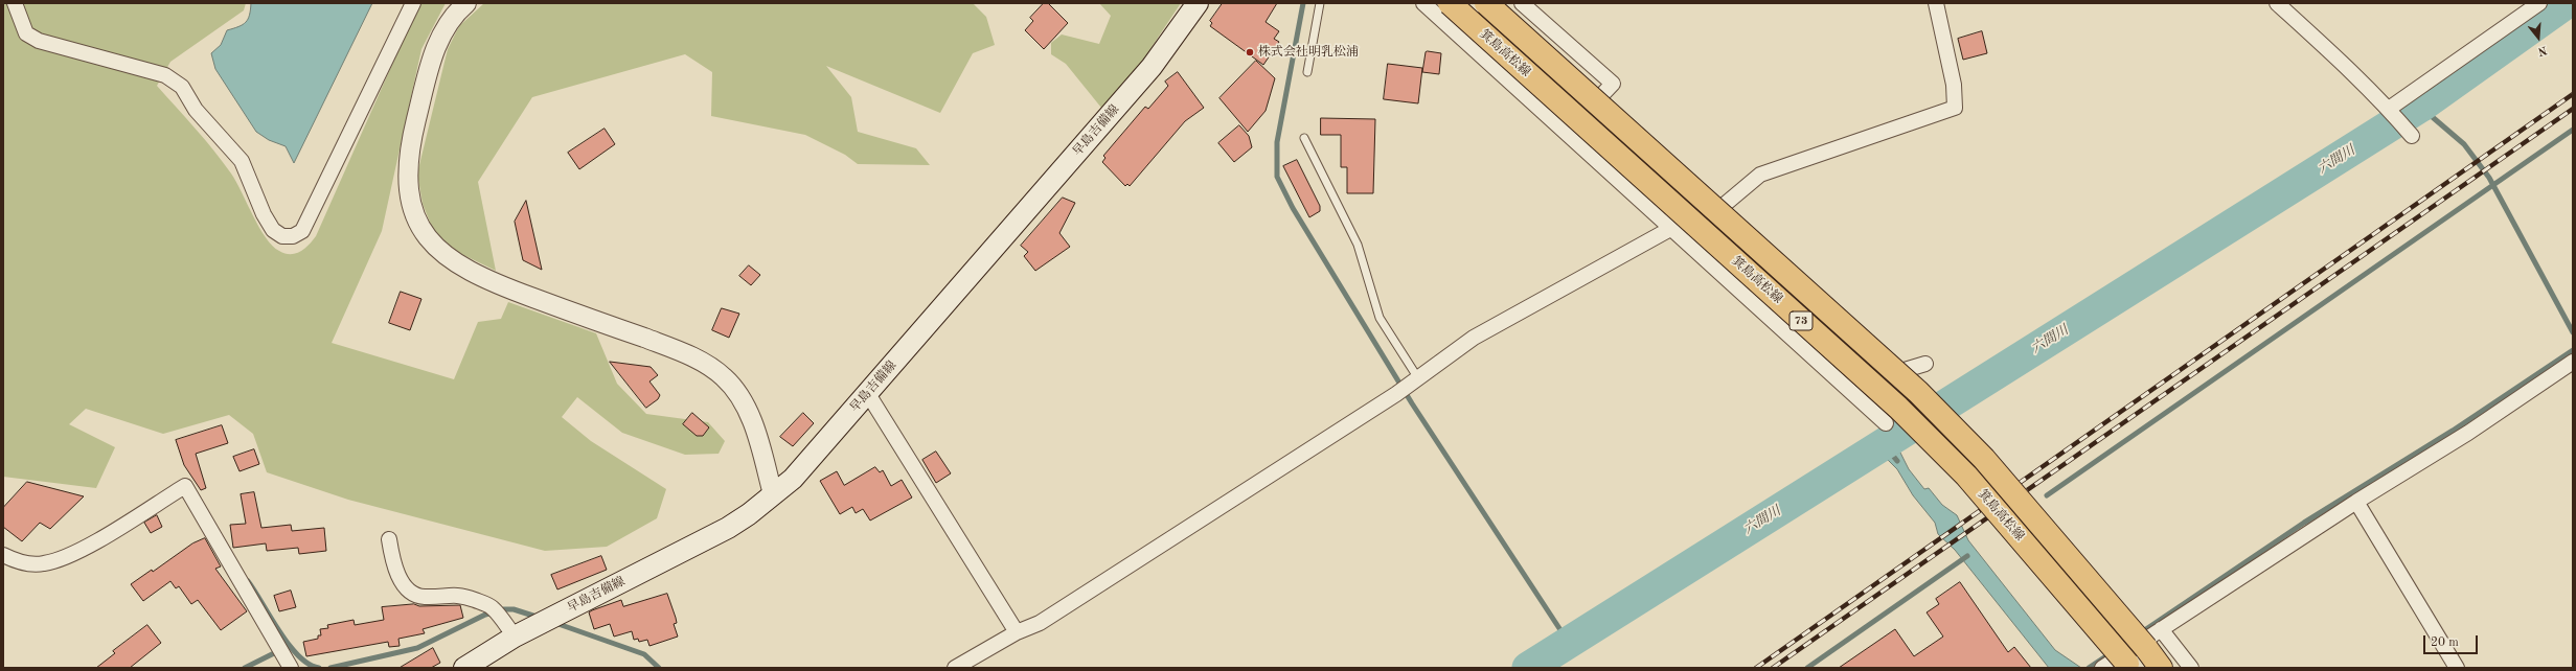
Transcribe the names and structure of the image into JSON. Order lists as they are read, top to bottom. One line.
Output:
{"streets":{"main road":["箕島高松線","早島吉備線","73"]},"water":["六間川"],"places":["株式会社明乳松浦"],"scale_bar":"20 m","north":"bottom"}
